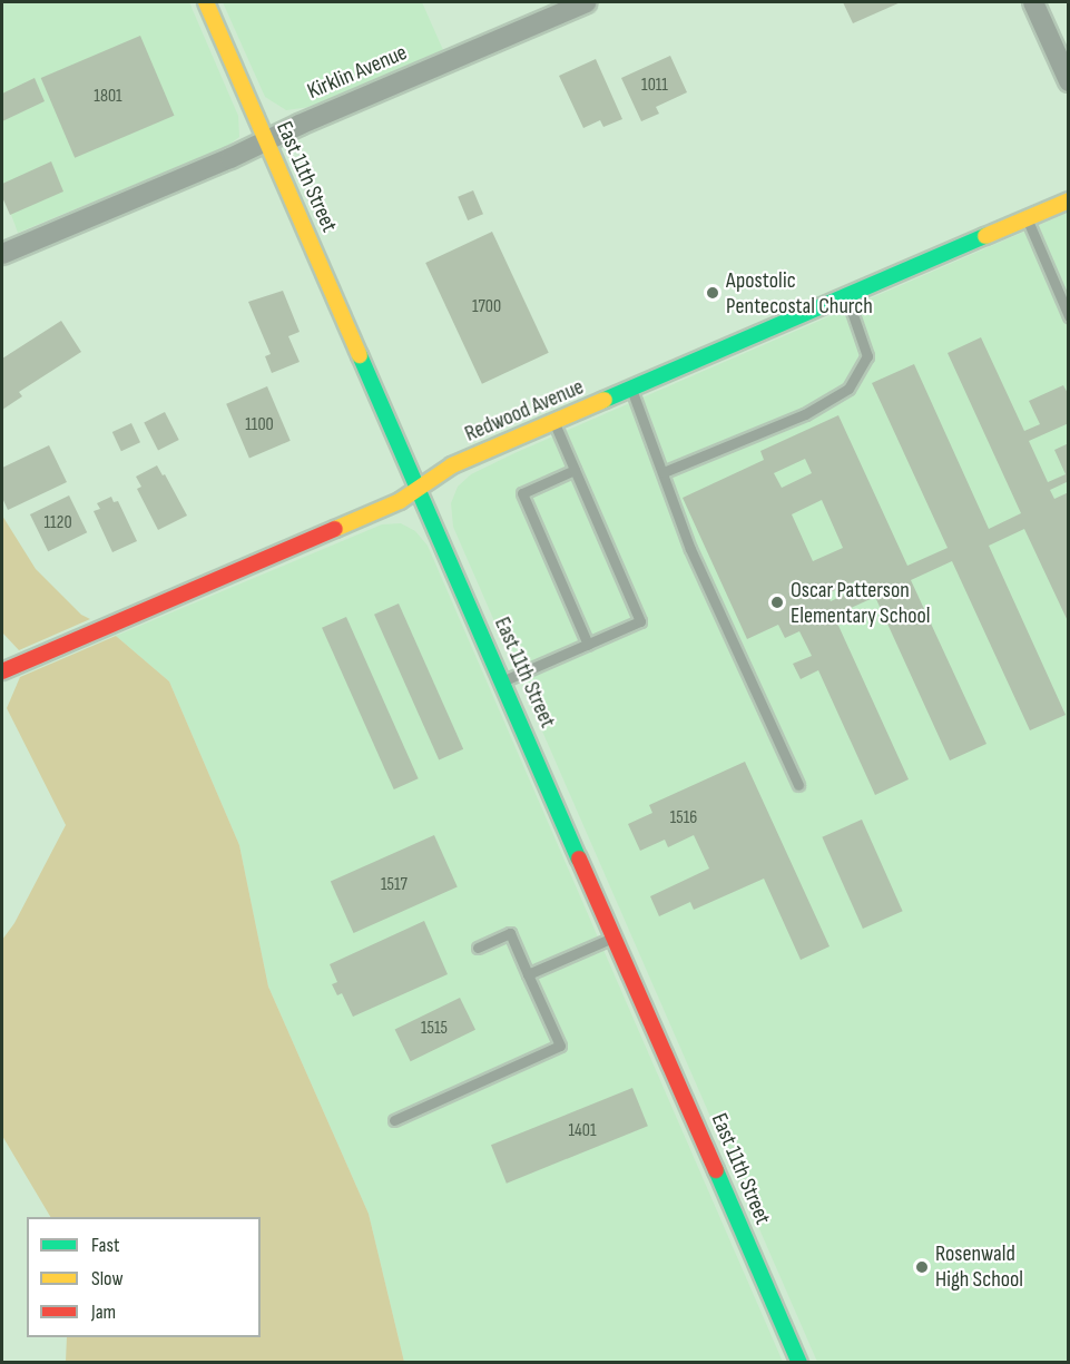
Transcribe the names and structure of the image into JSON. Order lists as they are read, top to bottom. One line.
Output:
{"streets":{"main road":["East 11th Street","Redwood Avenue"],"street":["Kirklin Avenue"]},"crossings":[["Kirklin Avenue","East 11th Street"],["East 11th Street","Redwood Avenue"]],"places":["Apostolic Pentecostal Church","Oscar Patterson Elementary School","Rosenwald High School"],"house_numbers":["1011","1801","1700","1100","1120","1516","1517","1515","1401"],"legend":["Fast","Slow","Jam"]}
